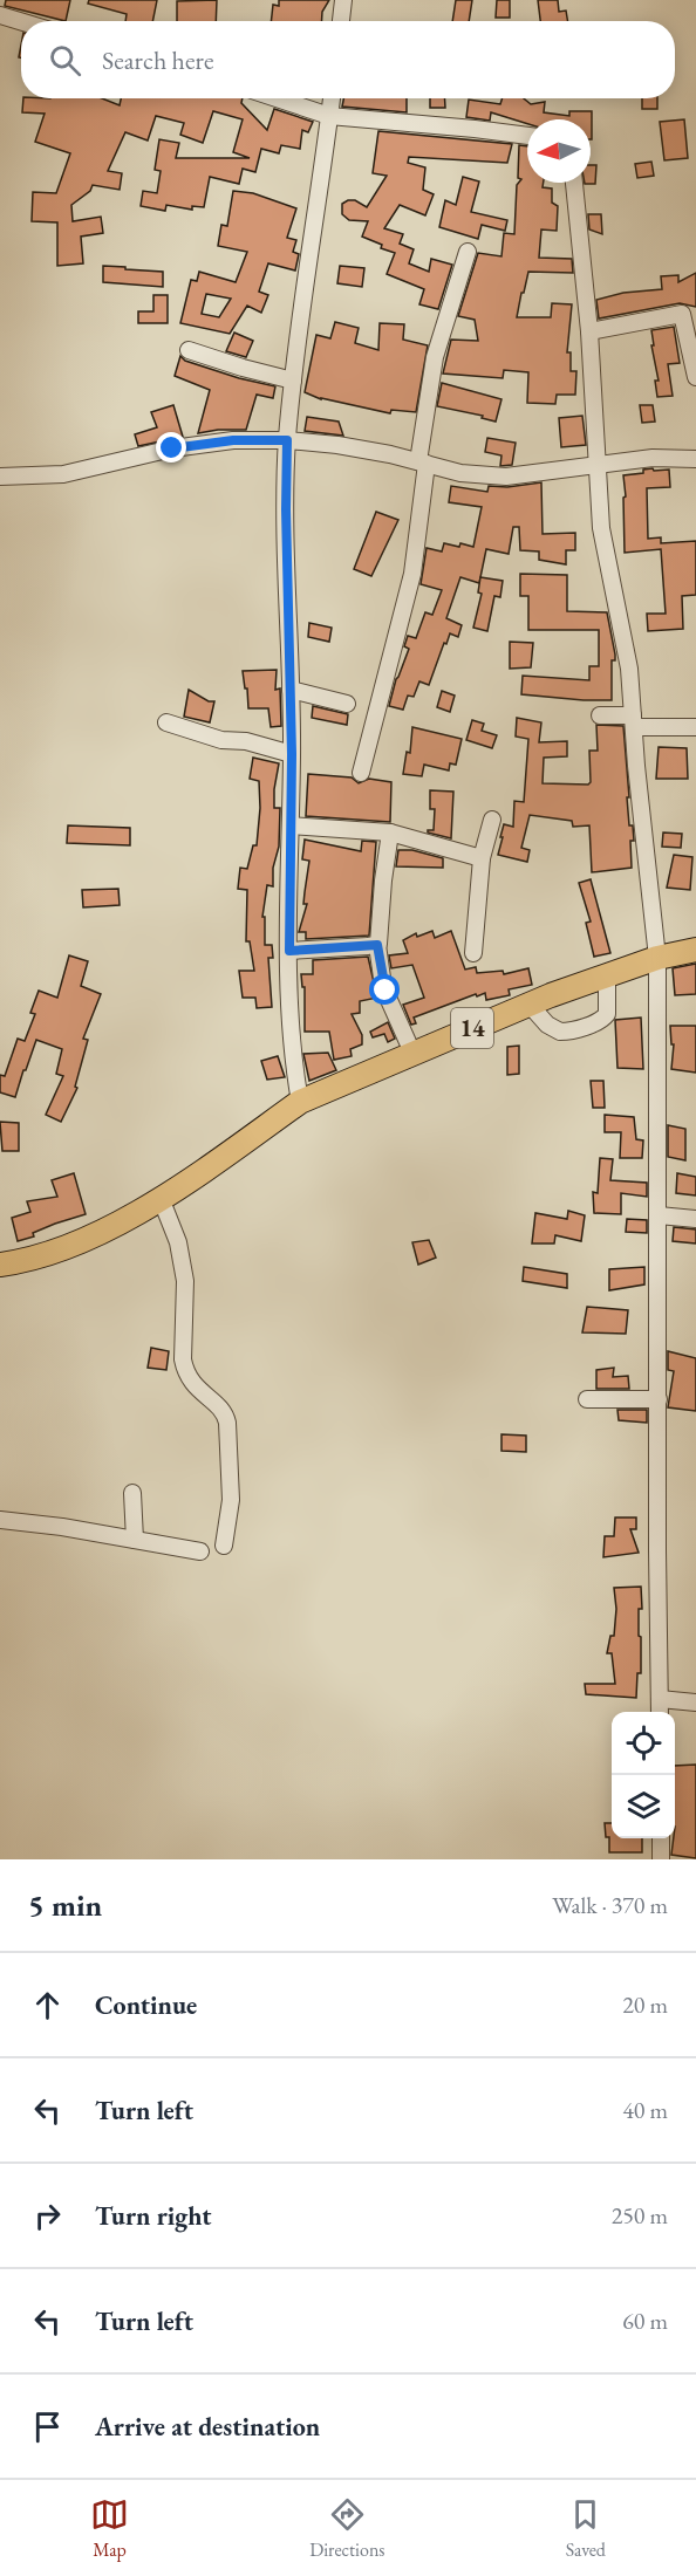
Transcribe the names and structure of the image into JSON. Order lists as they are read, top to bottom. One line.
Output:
{"streets":{"highway":["14"]},"north":"left","page":{"search":"Search here","heading":["5 min","Walk · 370 m"],"list":[["Continue","20 m"],["Turn left","40 m"],["Turn right","250 m"],["Turn left","60 m"],"Arrive at destination"],"nav":["Map","Directions","Saved"]}}
